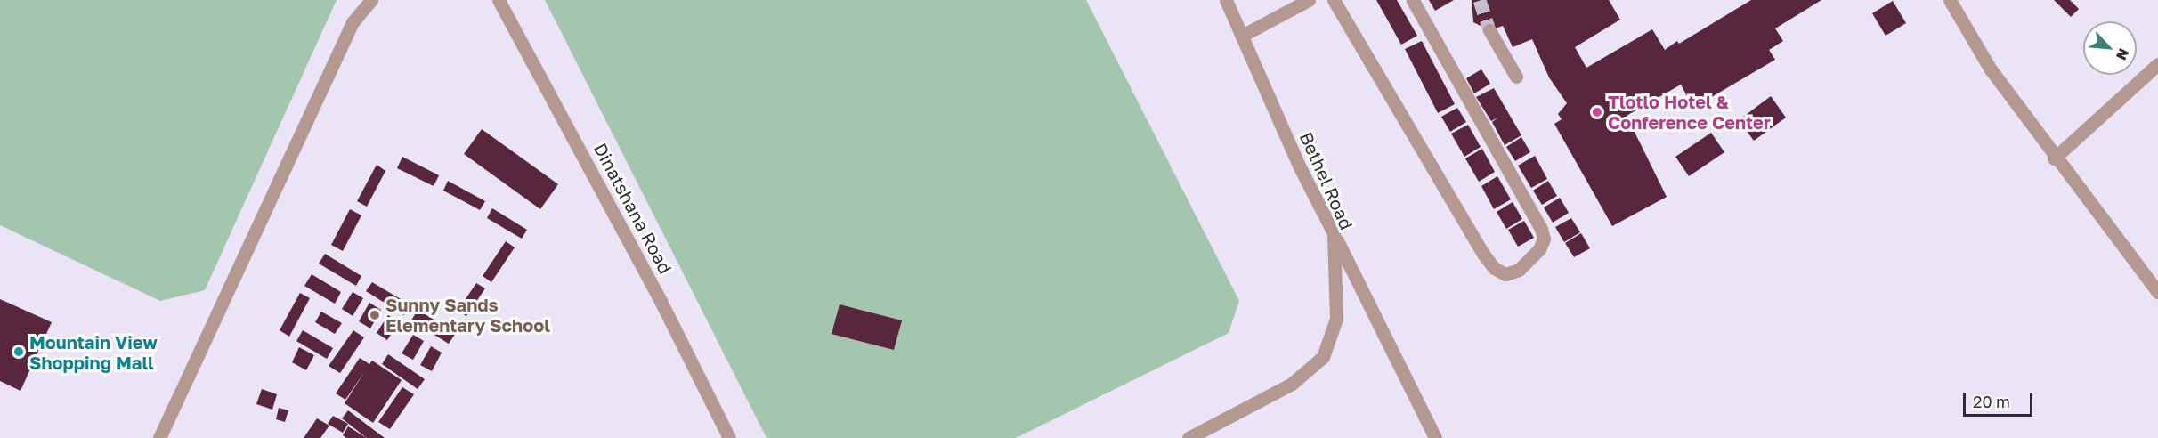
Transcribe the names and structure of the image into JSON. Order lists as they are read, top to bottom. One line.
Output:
{"streets":{"street":["Bethel Road","Dinatshana Road"]},"places":["Tlotlo Hotel & Conference Center","Sunny Sands Elementary School","Mountain View Shopping Mall"],"scale_bar":"20 m","north":"bottom right"}
